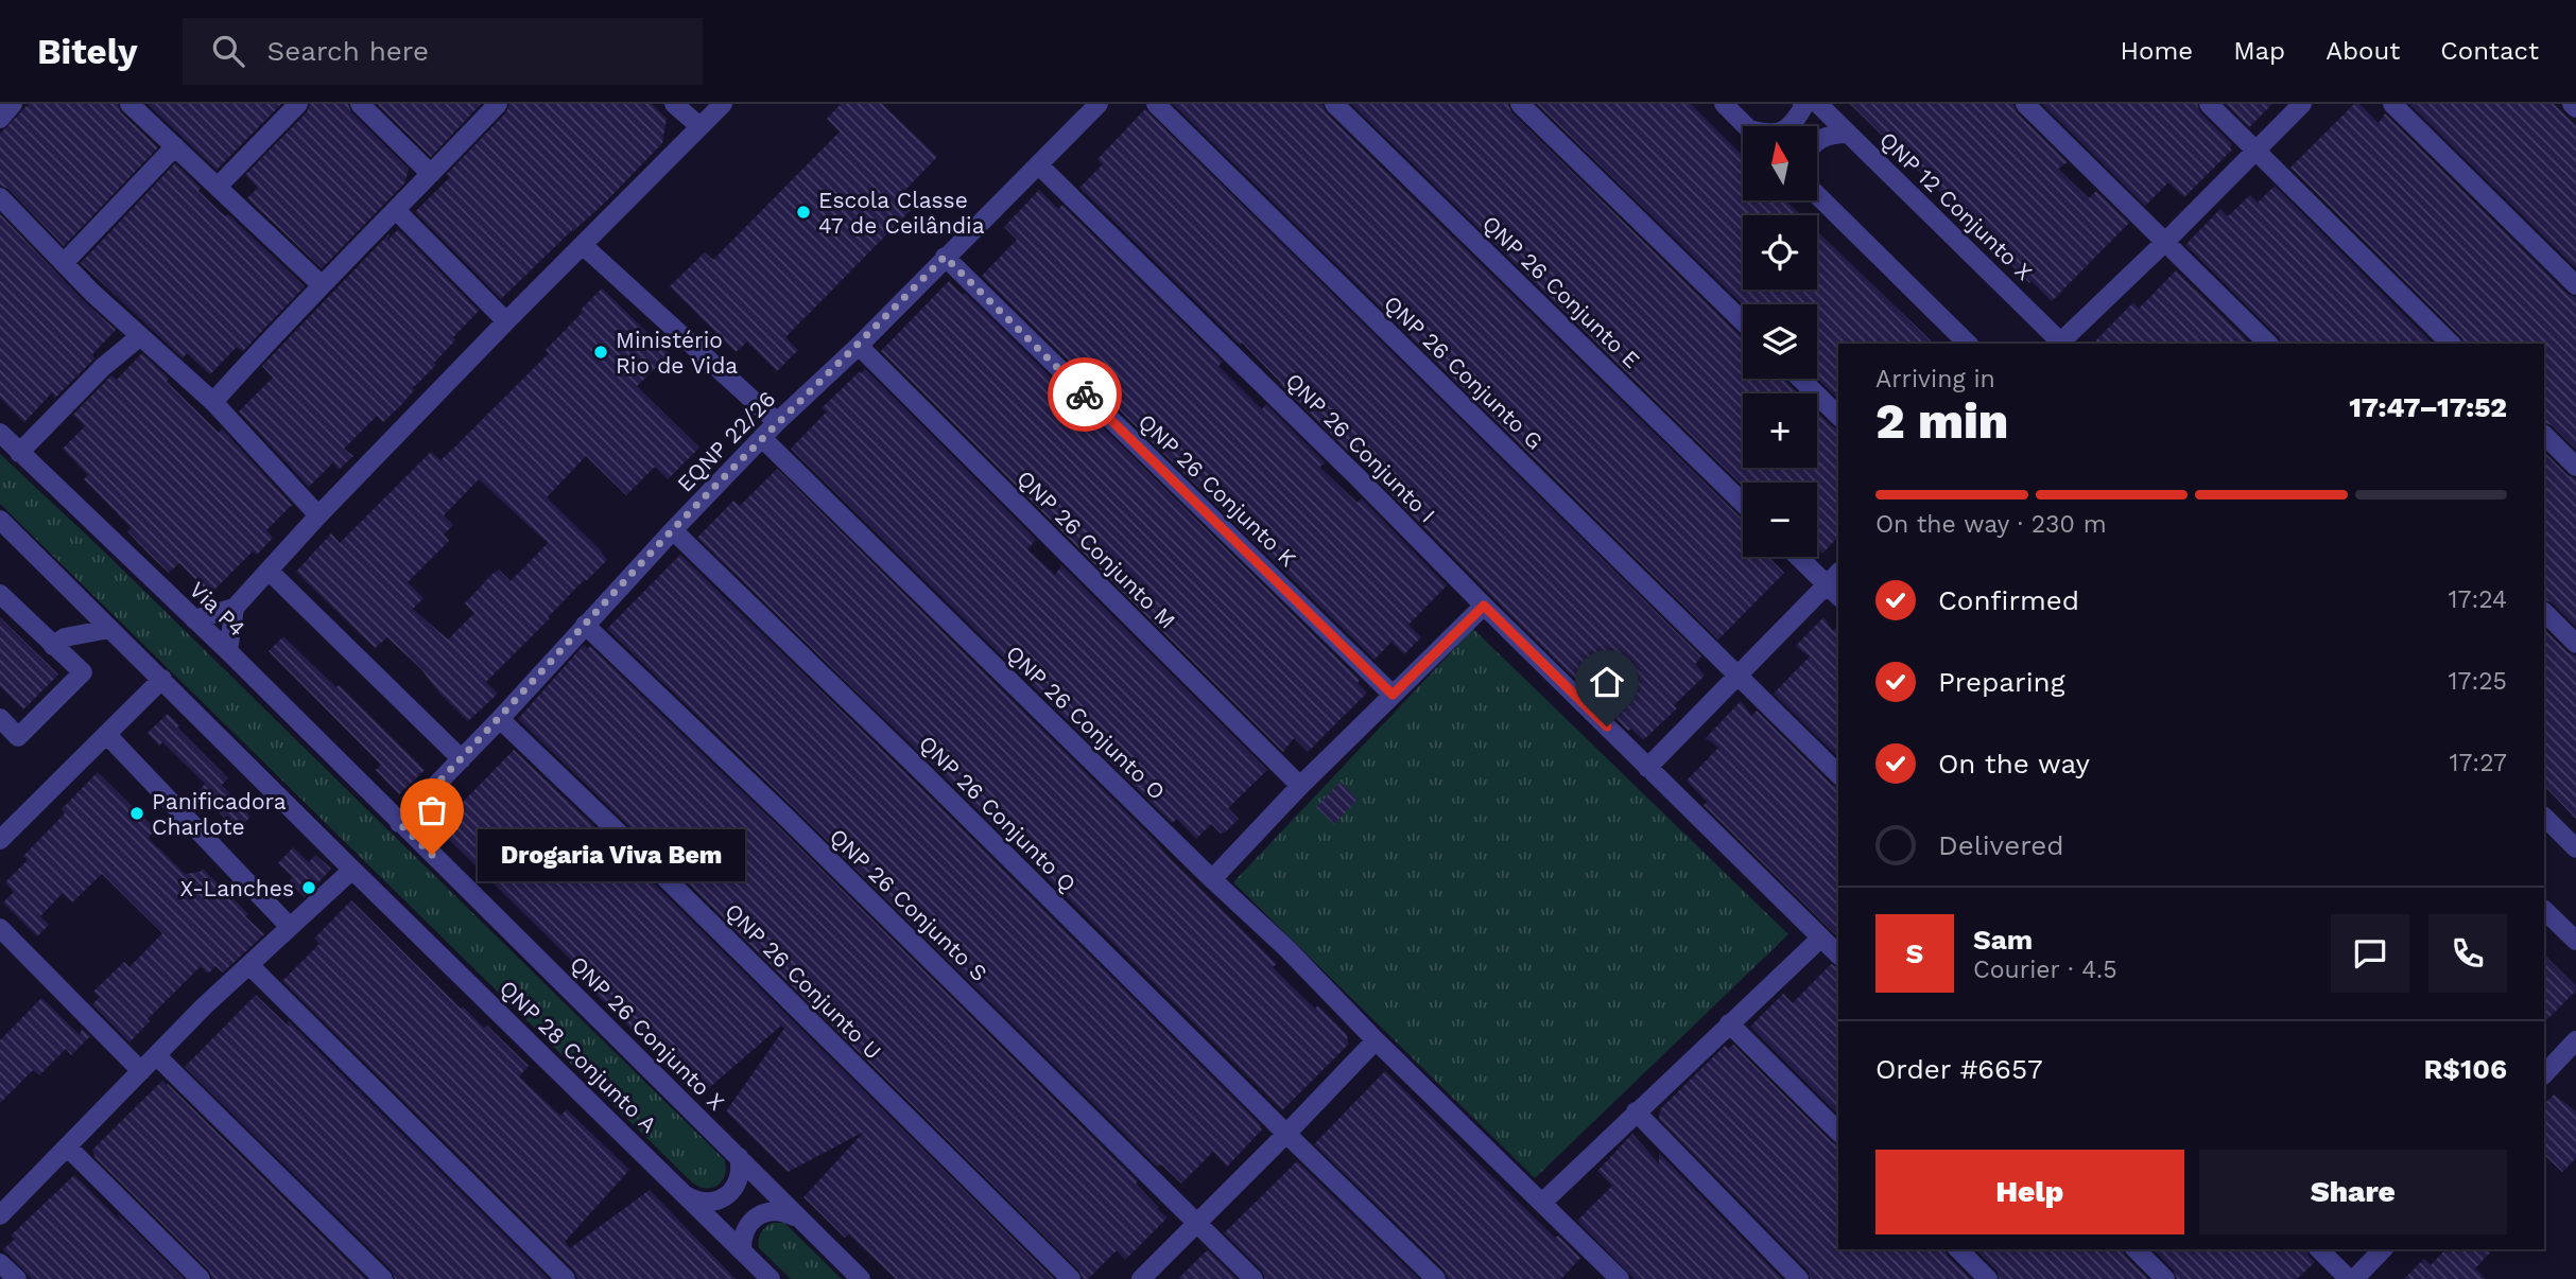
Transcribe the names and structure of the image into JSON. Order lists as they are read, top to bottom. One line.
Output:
{"streets":{"street":["QNP 12 Conjunto X","QNP 26 Conjunto E","QNP 26 Conjunto G","EQNP 22/26","QNP 26 Conjunto I","QNP 26 Conjunto K","QNP 26 Conjunto M","Via P4","QNP 26 Conjunto O","QNP 26 Conjunto Q","QNP 26 Conjunto S","QNP 26 Conjunto U","QNP 26 Conjunto X","QNP 28 Conjunto A"]},"crossings":[["EQNP 22/26","QNP 26 Conjunto I"],["EQNP 22/26","QNP 26 Conjunto K"],["EQNP 22/26","QNP 26 Conjunto M"],["EQNP 22/26","Via P4"],["EQNP 22/26","QNP 26 Conjunto O"],["EQNP 22/26","QNP 26 Conjunto Q"],["EQNP 22/26","QNP 26 Conjunto S"],["EQNP 22/26","QNP 26 Conjunto U"],["EQNP 22/26","QNP 26 Conjunto X"],["Via P4","QNP 26 Conjunto X"]],"places":["Escola Classe 47 de Ceilândia","Ministério Rio de Vida","Panificadora Charlote","Drogaria Viva Bem","X-Lanches"],"north":"top","page":{"header":"Bitely","search":"Search here","nav":["Home","Map","About","Contact"],"map_buttons":["+","−"],"heading":["2 min","Arriving in","17:47–17:52"],"panel":["Sam","Courier · 4.5","Order #6657","R$106"],"bar":"On the way · 230 m","list":[["Confirmed","17:24"],["Preparing","17:25"],["On the way","17:27"],"Delivered"],"bubble":"Drogaria Viva Bem","round":"S","buttons":["Help","Share"]}}
